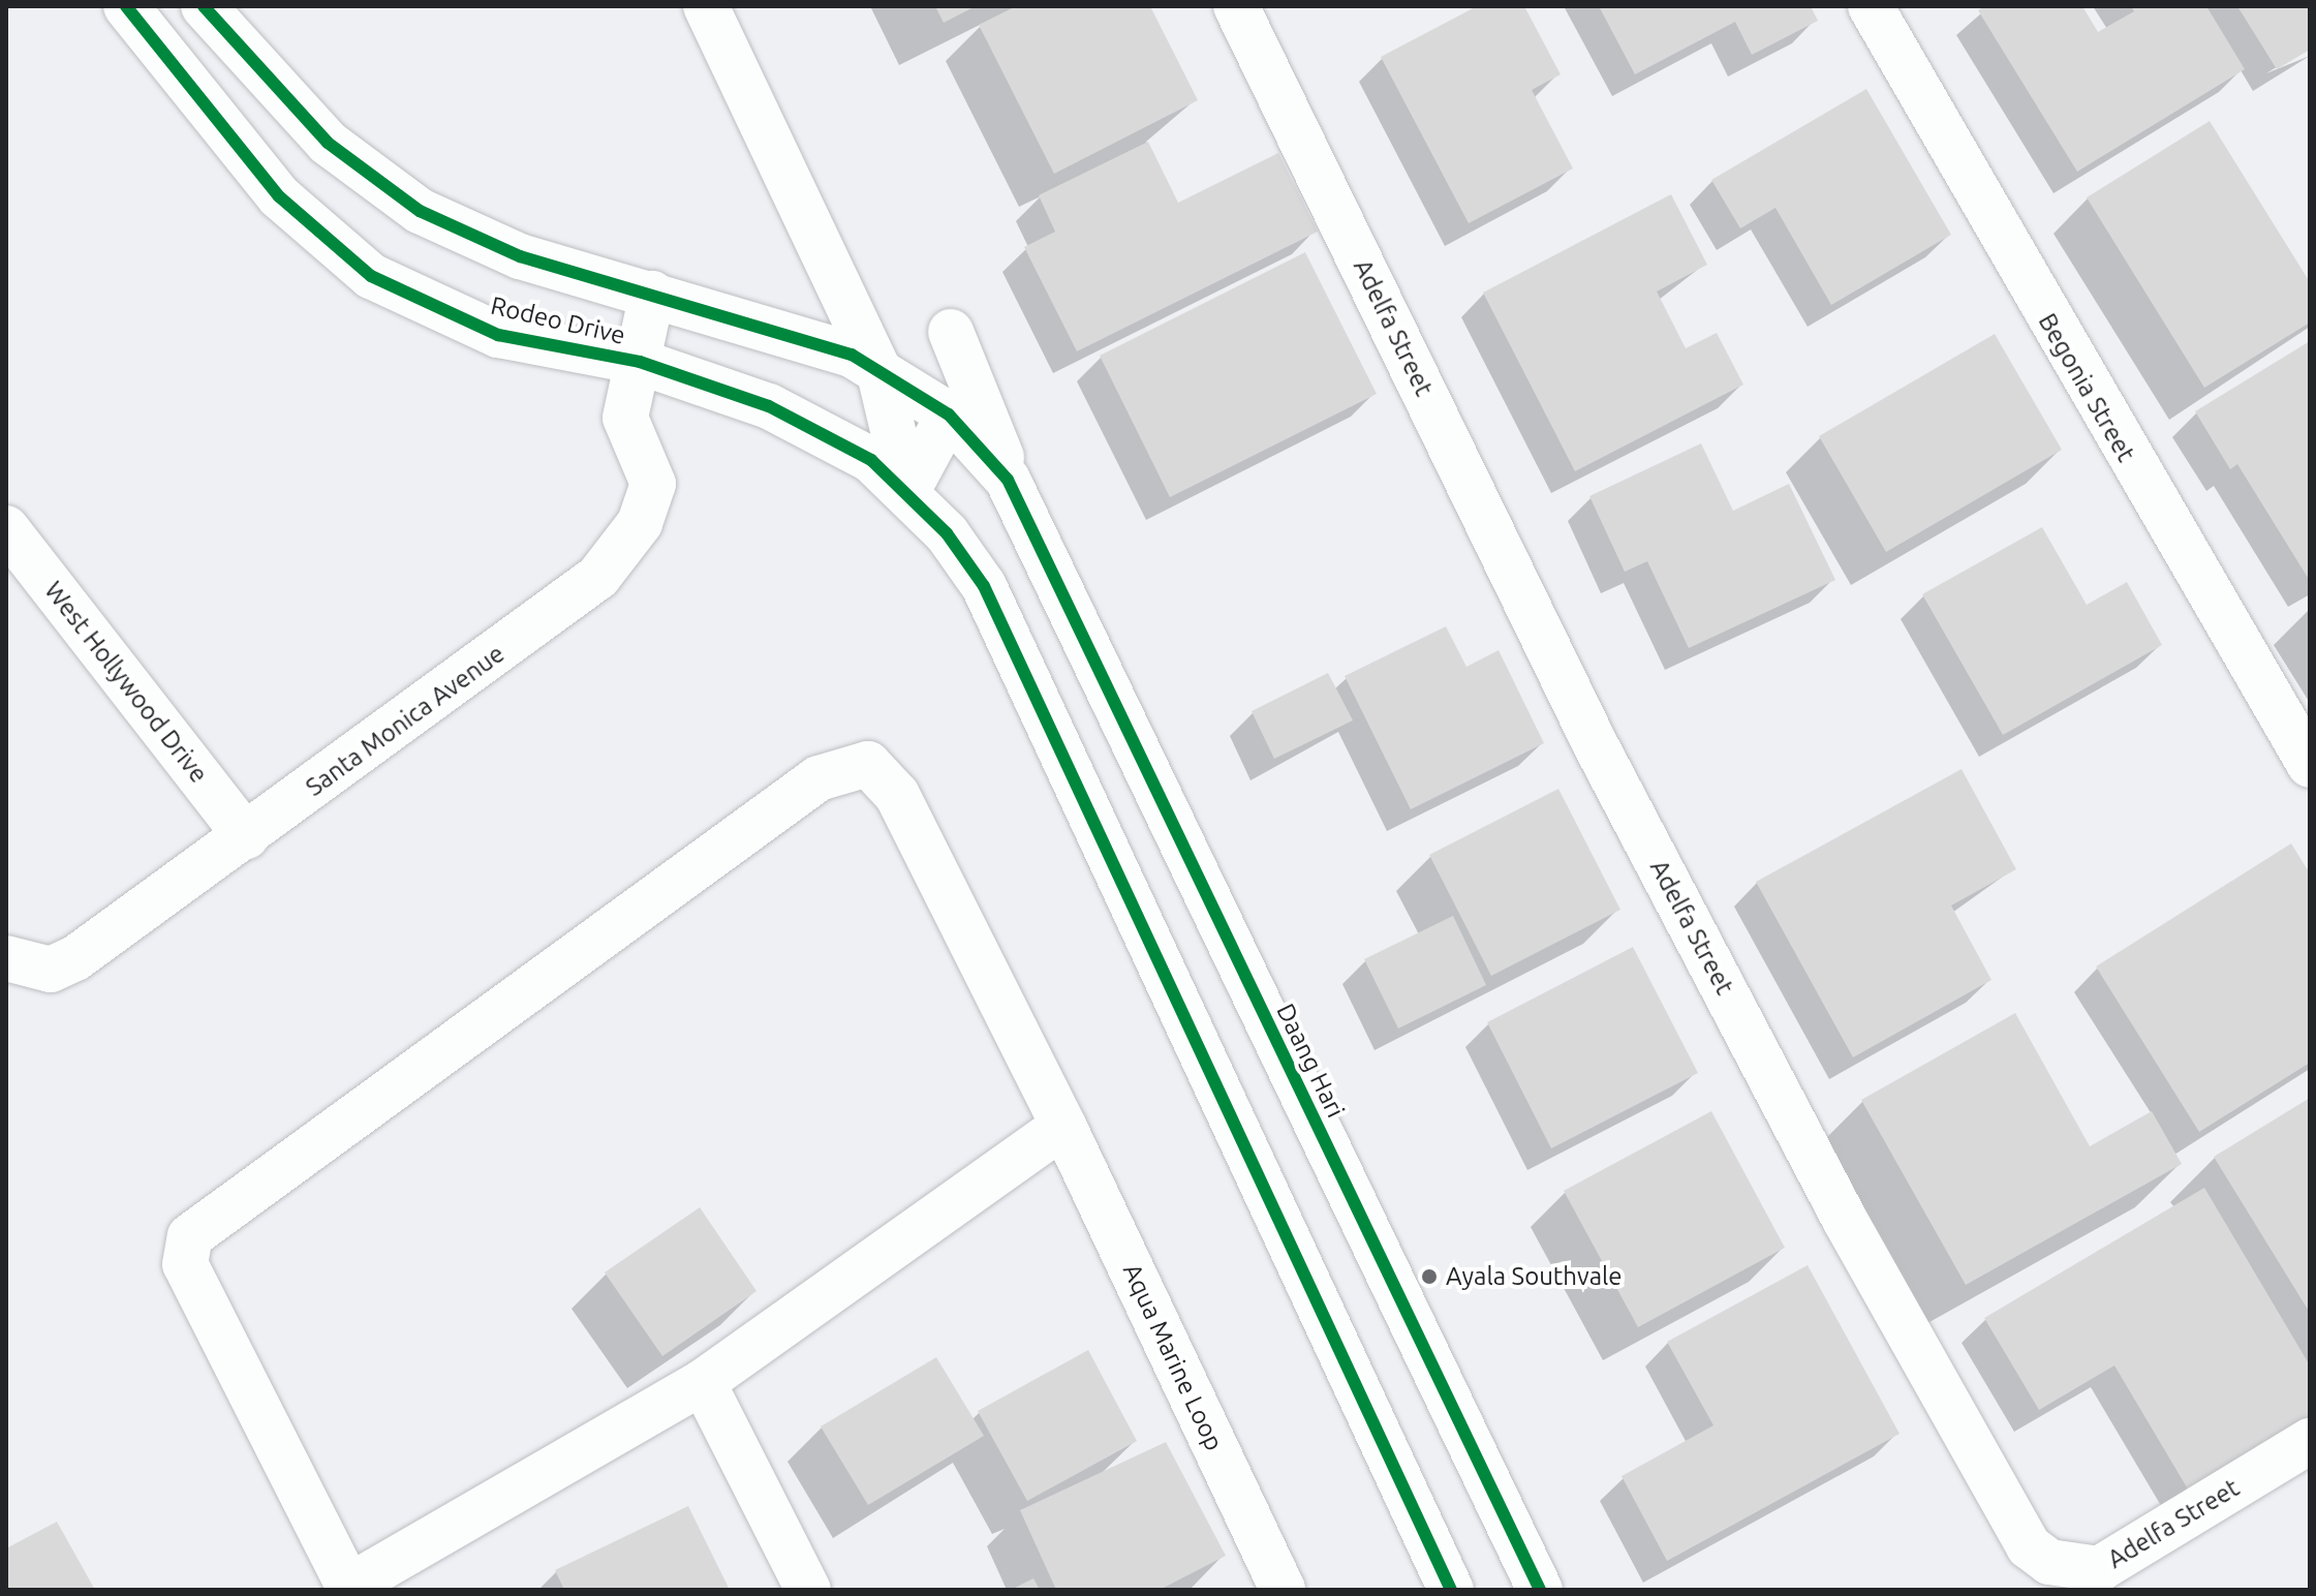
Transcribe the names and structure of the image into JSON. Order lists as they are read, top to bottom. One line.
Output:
{"streets":{"street":["Rodeo Drive","Adelfa Street","Begonia Street","West Hollywood Drive","Santa Monica Avenue","Daang Hari","Aqua Marine Loop"]},"crossings":[["Rodeo Drive","Santa Monica Avenue"],["Rodeo Drive","Daang Hari"],["West Hollywood Drive","Santa Monica Avenue"]],"places":["Ayala Southvale"]}
